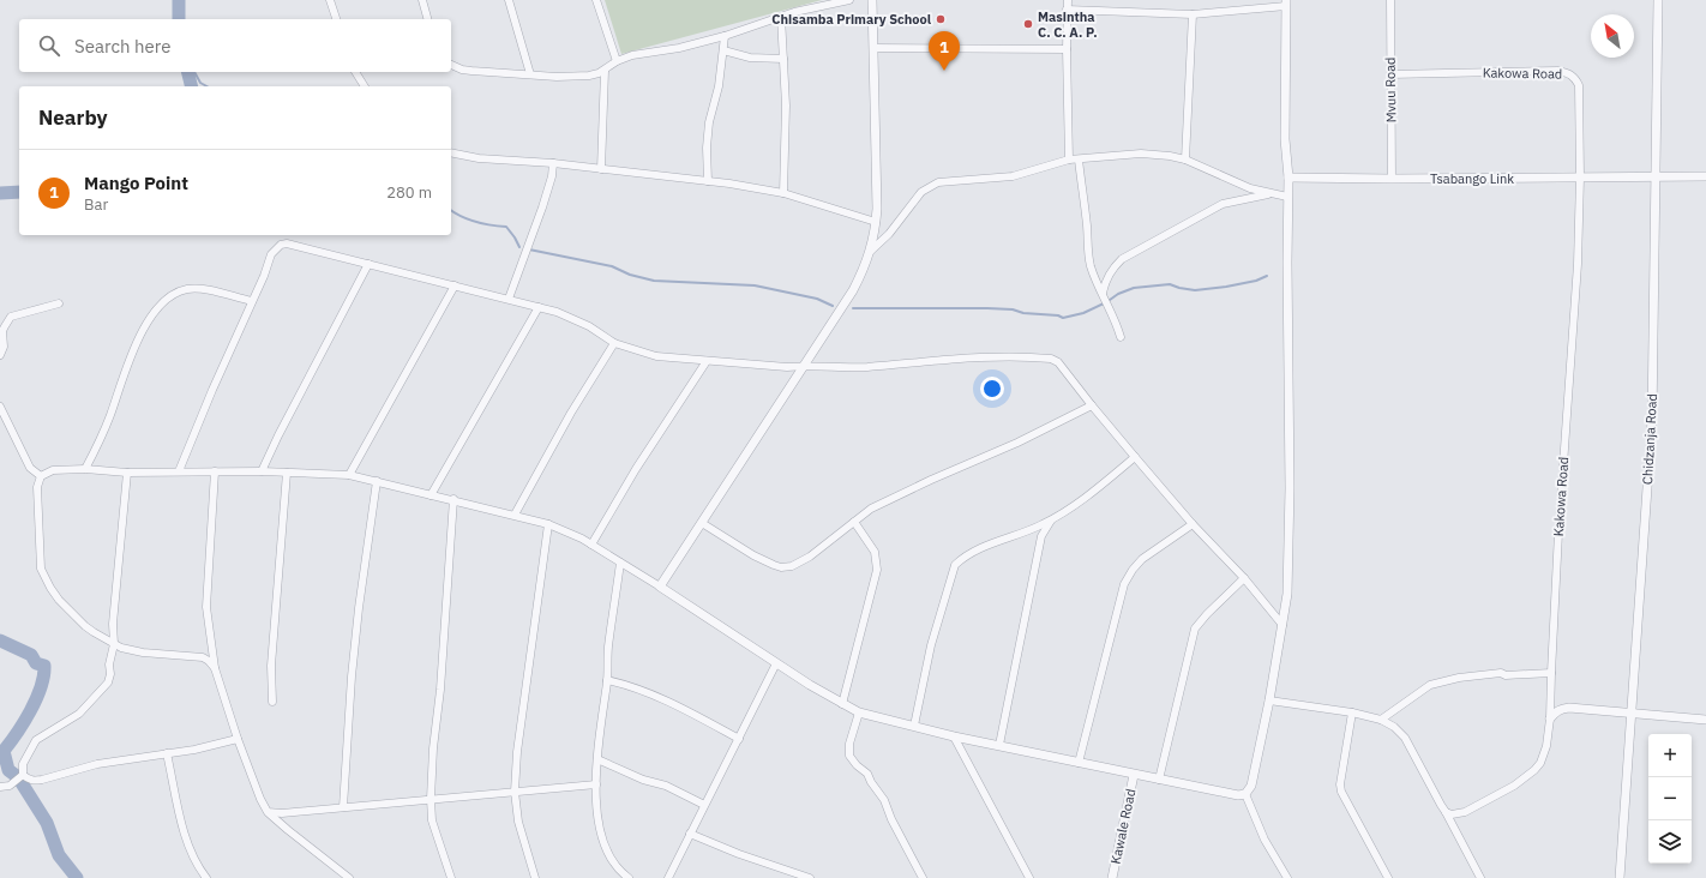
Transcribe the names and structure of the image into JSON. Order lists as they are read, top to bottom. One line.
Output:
{"streets":{"street":["Kakowa Road","Mvuu Road","Tsabango Link","Chidzanja Road","Kawale Road"]},"crossings":[["Kakowa Road","Mvuu Road"],["Kakowa Road","Tsabango Link"],["Mvuu Road","Tsabango Link"],["Tsabango Link","Chidzanja Road"]],"places":["Chisamba Primary School","Masintha C. C. A. P."],"north":"top left","page":{"search":"Search here","pins":"1","heading":"Nearby","list":[{"mark":"1","name":"Mango Point","note":"Bar","value":"280 m"}],"map_buttons":["+","−"]}}
